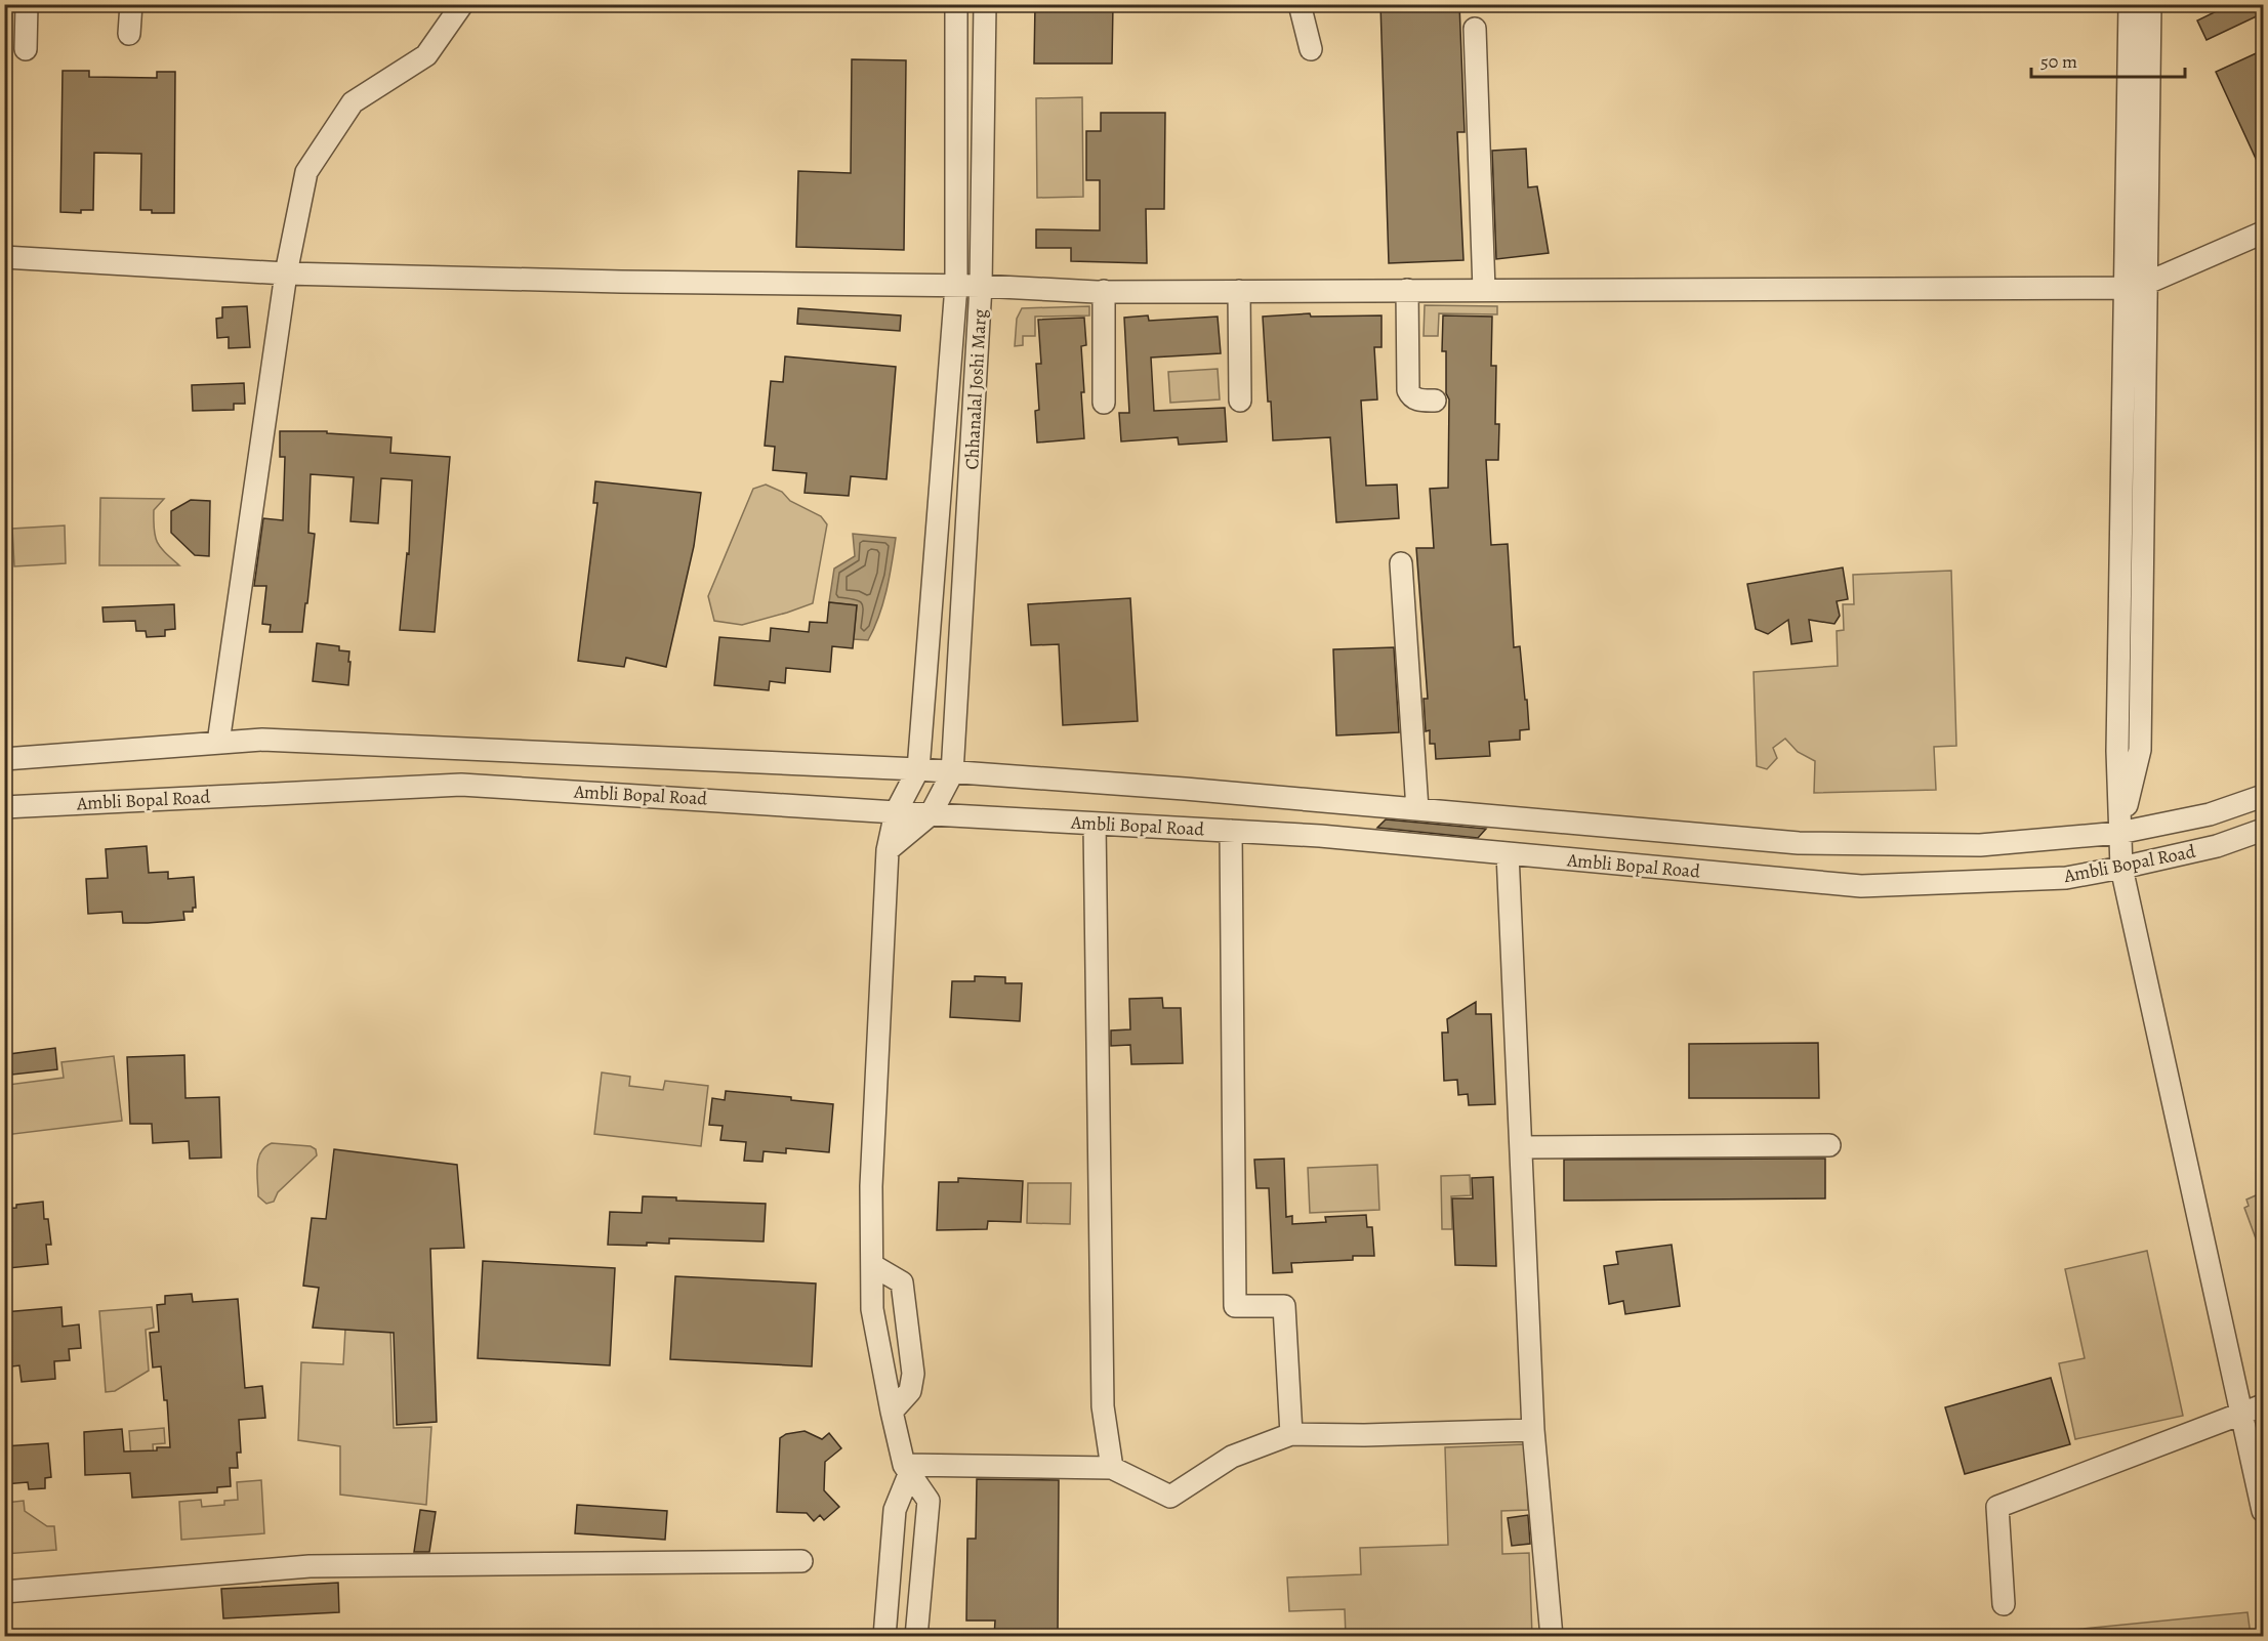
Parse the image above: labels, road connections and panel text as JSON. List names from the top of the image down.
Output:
{
  "streets": {
    "street": ["Chhanalal Joshi Marg", "Ambli Bopal Road"]
  },
  "crossings": [
    ["Chhanalal Joshi Marg", "Ambli Bopal Road"]
  ],
  "scale_bar": "50 m"
}
